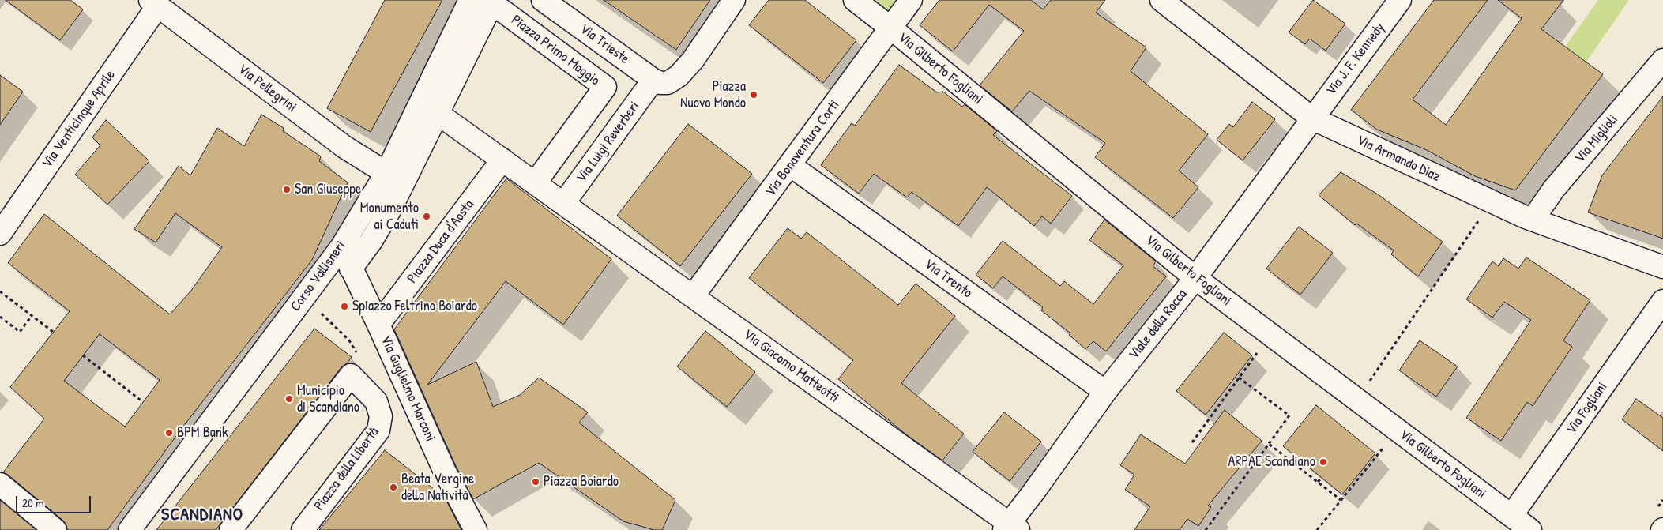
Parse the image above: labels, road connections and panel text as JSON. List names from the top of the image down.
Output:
{
  "streets": {
    "street": [
      "Via Trieste",
      "Piazza Primo Maggio",
      "Via J. F. Kennedy",
      "Via Gilberto Fogliani",
      "Via Pellegrini",
      "Via Venticinque Aprile",
      "Via Miglioli",
      "Via Luigi Reverberi",
      "Via Bonaventura Corti",
      "Via Armando Diaz",
      "Piazza Duca d'Aosta",
      "Corso Vallisneri",
      "Via Trento",
      "Viale della Rocca",
      "Via Giacomo Matteotti",
      "Via Guglielmo Marconi",
      "Via Fogliani",
      "Piazza della Libertà"
    ]
  },
  "crossings": [
    ["Via Trieste", "Via Luigi Reverberi"],
    ["Via J. F. Kennedy", "Via Armando Diaz"],
    ["Via J. F. Kennedy", "Viale della Rocca"],
    ["Via Gilberto Fogliani", "Via Bonaventura Corti"],
    ["Via Gilberto Fogliani", "Viale della Rocca"],
    ["Via Gilberto Fogliani", "Via Fogliani"],
    ["Via Pellegrini", "Via Venticinque Aprile"],
    ["Via Pellegrini", "Corso Vallisneri"],
    ["Via Miglioli", "Via Armando Diaz"],
    ["Via Luigi Reverberi", "Via Giacomo Matteotti"],
    ["Via Bonaventura Corti", "Via Trento"],
    ["Via Bonaventura Corti", "Via Giacomo Matteotti"],
    ["Via Armando Diaz", "Viale della Rocca"],
    ["Piazza Duca d'Aosta", "Via Guglielmo Marconi"],
    ["Corso Vallisneri", "Via Guglielmo Marconi"],
    ["Via Trento", "Viale della Rocca"],
    ["Viale della Rocca", "Via Giacomo Matteotti"]
  ],
  "districts": ["SCANDIANO"],
  "places": [
    "Piazza Nuovo Mondo",
    "San Giuseppe",
    "Monumento ai Caduti",
    "Spiazzo Feltrino Boiardo",
    "Municipio di Scandiano",
    "BPM Bank",
    "ARPAE Scandiano",
    "Piazza Boiardo",
    "Beata Vergine della Natività"
  ],
  "scale_bar": "20 m"
}
